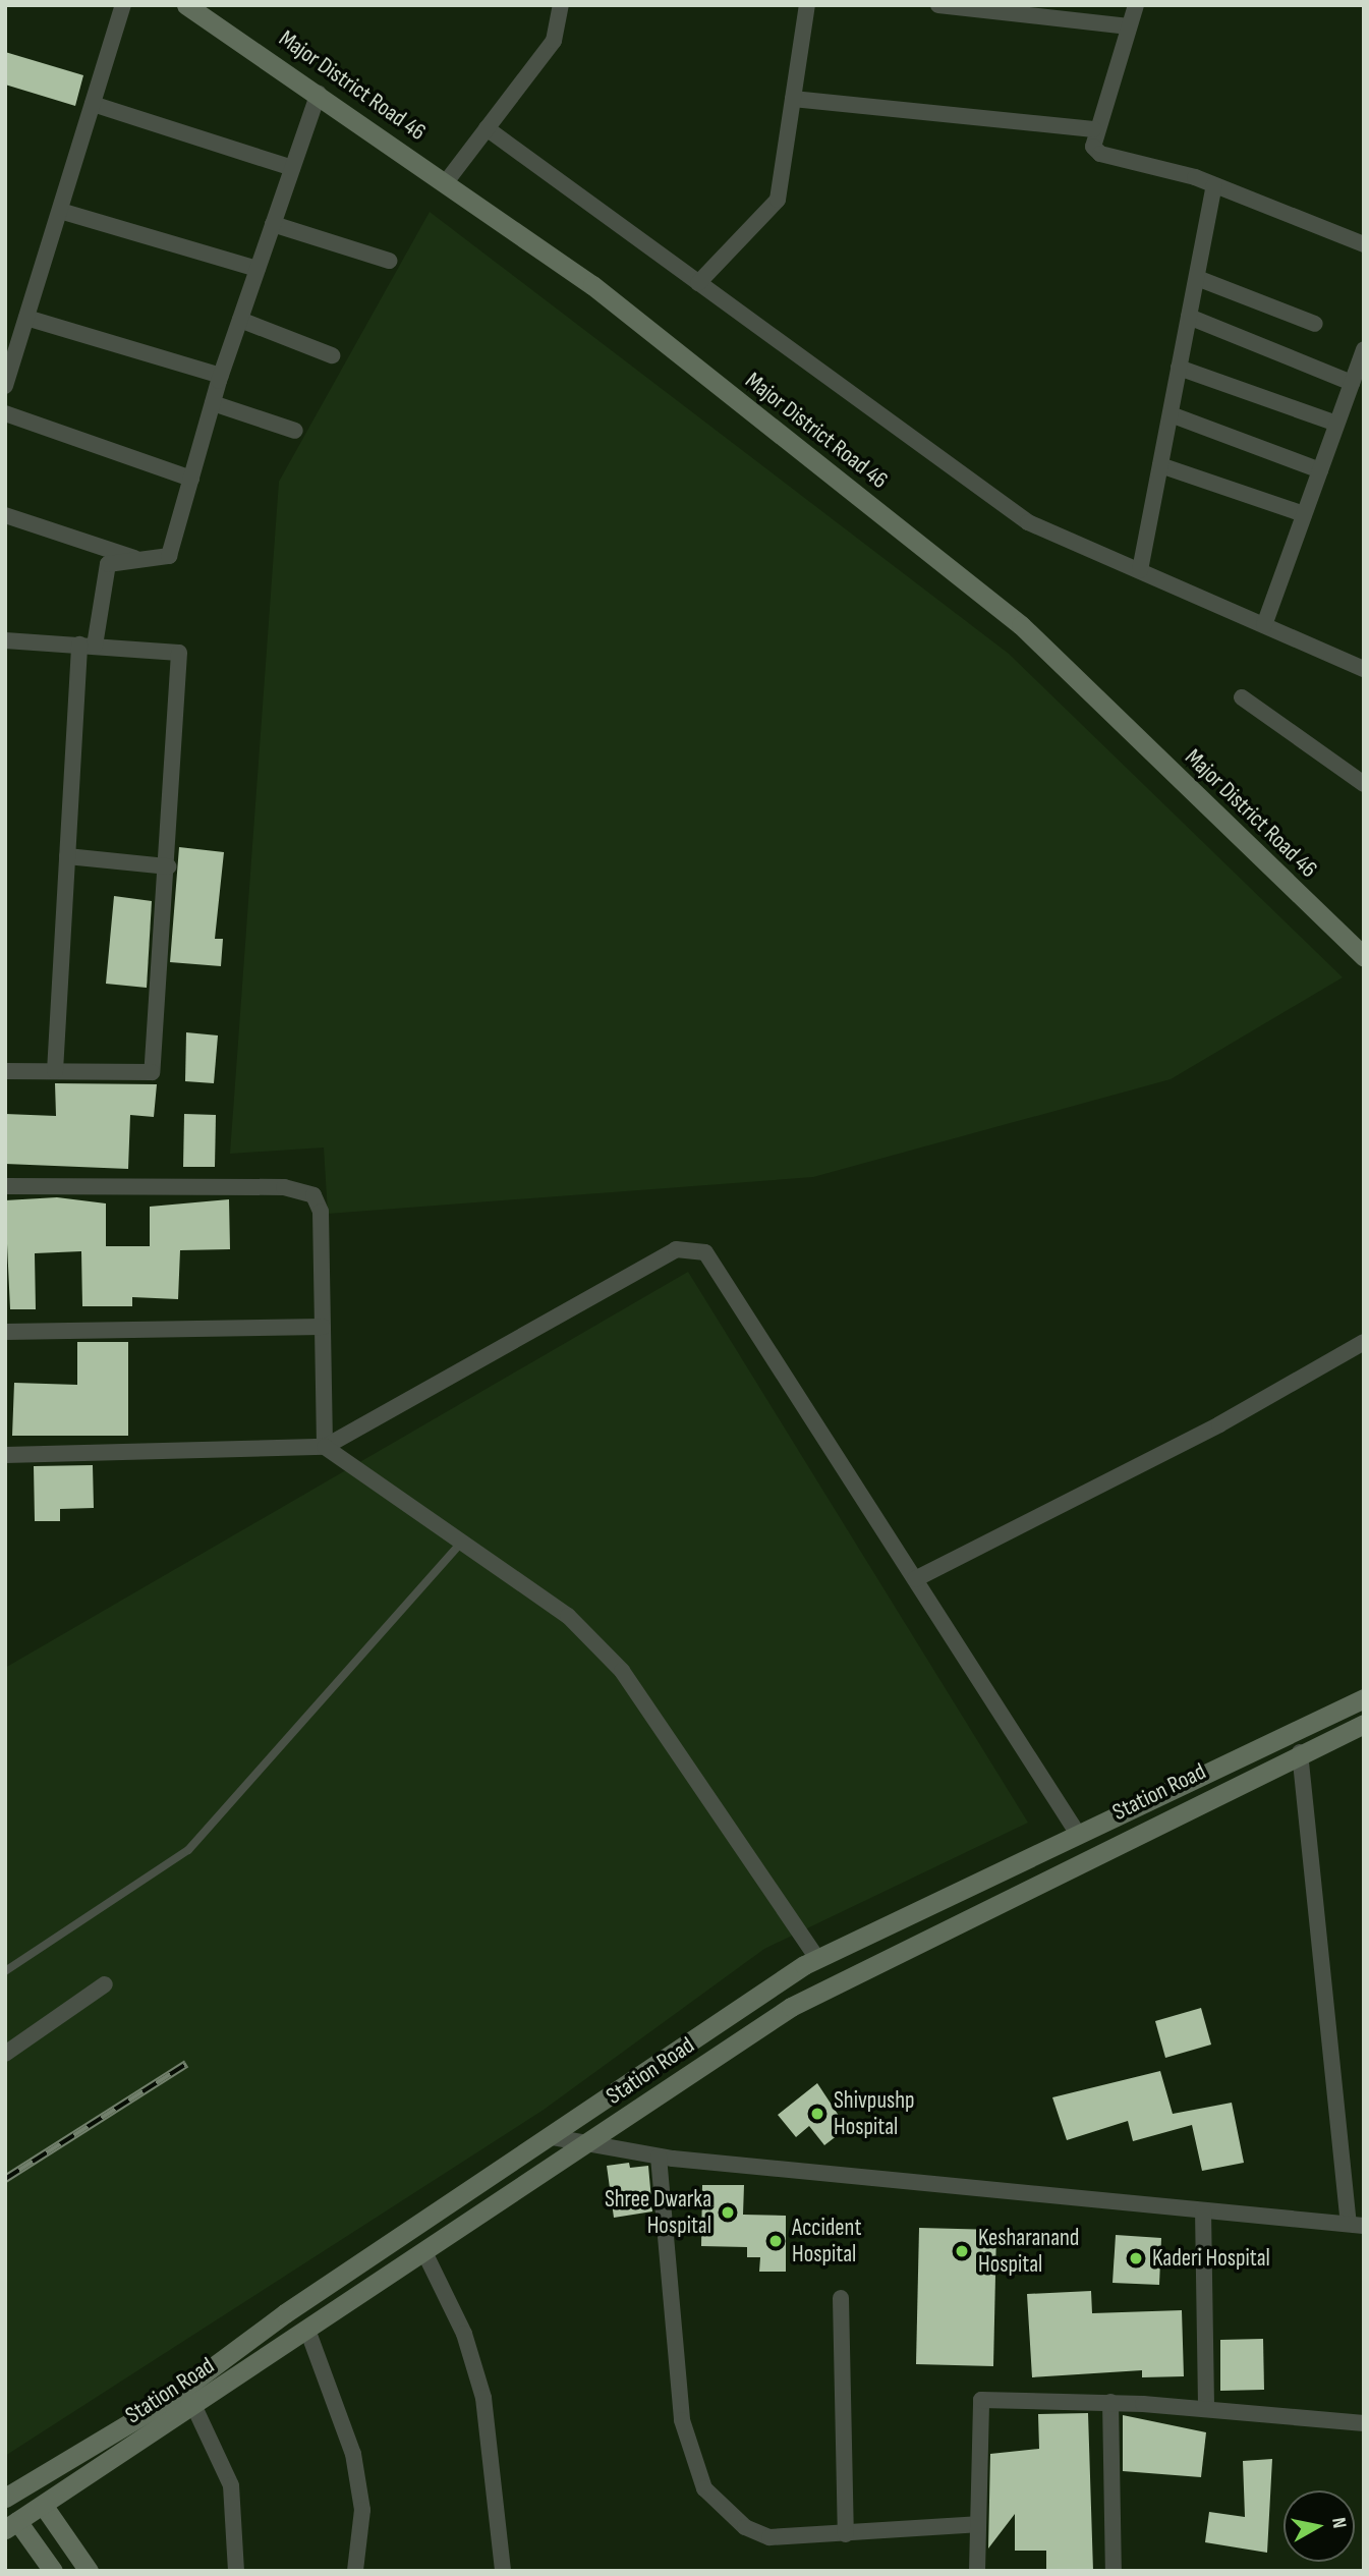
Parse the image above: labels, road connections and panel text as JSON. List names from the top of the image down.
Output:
{
  "streets": {
    "main road": ["Major District Road 46", "Station Road"]
  },
  "places": [
    "Shivpushp Hospital",
    "Shree Dwarka Hospital",
    "Accident Hospital",
    "Kesharanand Hospital",
    "Kaderi Hospital"
  ],
  "north": "right"
}
